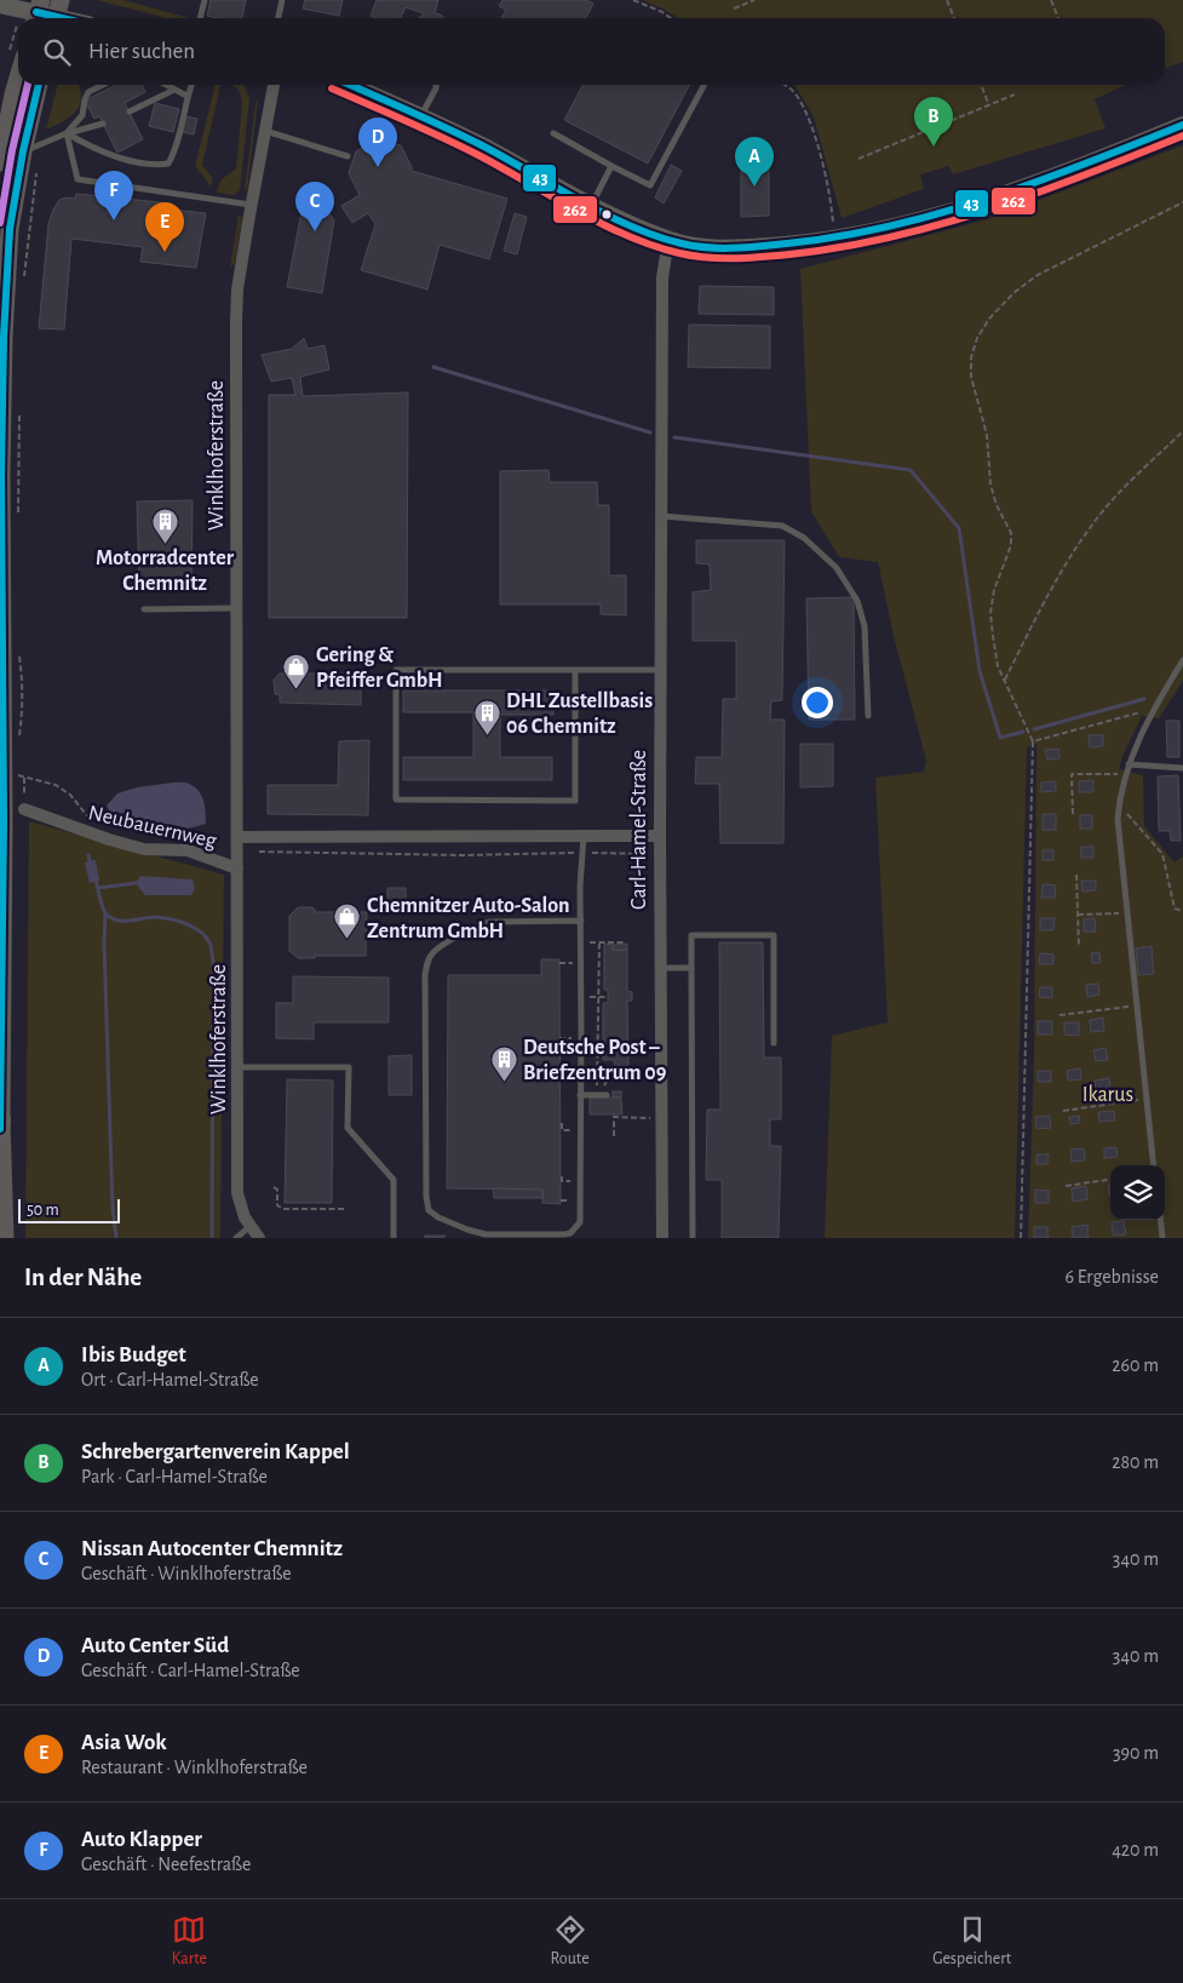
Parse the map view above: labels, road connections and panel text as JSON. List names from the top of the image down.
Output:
{
  "streets": {
    "street": ["Winklhoferstraße", "Neubauernweg", "Carl-Hamel-Straße"]
  },
  "crossings": [
    ["Winklhoferstraße", "Neubauernweg"]
  ],
  "parks": ["Ikarus"],
  "places": {
    "building": ["Motorradcenter Chemnitz", "DHL Zustellbasis 06 Chemnitz", "Deutsche Post – Briefzentrum 09"],
    "shop": ["Gering & Pfeiffer GmbH", "Chemnitzer Auto-Salon Zentrum GmbH"]
  },
  "lines": ["transit line 43", "transit line 262"],
  "scale_bar": "50 m",
  "page": {
    "search": "Hier suchen",
    "pins": [
      "B",
      "D",
      "A",
      "F",
      "C",
      "E"
    ],
    "scale": "50 m",
    "heading": ["In der Nähe", "6 Ergebnisse"],
    "list": [
      {
        "mark": "A",
        "name": "Ibis Budget",
        "note": "Ort · Carl-Hamel-Straße",
        "value": "260 m"
      },
      {
        "mark": "B",
        "name": "Schrebergartenverein Kappel",
        "note": "Park · Carl-Hamel-Straße",
        "value": "280 m"
      },
      {
        "mark": "C",
        "name": "Nissan Autocenter Chemnitz",
        "note": "Geschäft · Winklhoferstraße",
        "value": "340 m"
      },
      {
        "mark": "D",
        "name": "Auto Center Süd",
        "note": "Geschäft · Carl-Hamel-Straße",
        "value": "340 m"
      },
      {
        "mark": "E",
        "name": "Asia Wok",
        "note": "Restaurant · Winklhoferstraße",
        "value": "390 m"
      },
      {
        "mark": "F",
        "name": "Auto Klapper",
        "note": "Geschäft · Neefestraße",
        "value": "420 m"
      }
    ],
    "nav": ["Karte", "Route", "Gespeichert"]
  }
}
